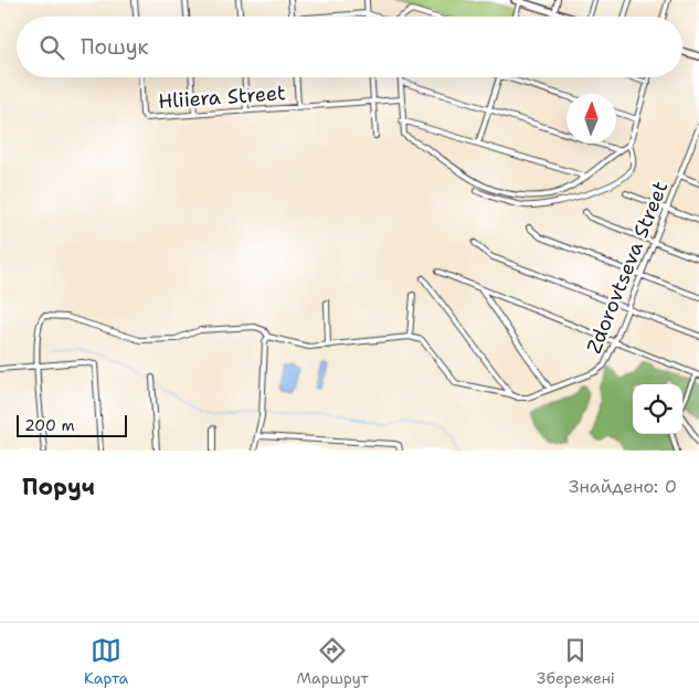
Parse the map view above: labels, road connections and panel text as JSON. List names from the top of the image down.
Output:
{
  "streets": {
    "street": ["Hliiera Street", "Zdorovtseva Street"]
  },
  "scale_bar": "200 m",
  "north": "top",
  "page": {
    "search": "Пошук",
    "scale": "200 m",
    "heading": ["Поруч", "Знайдено: 0"],
    "nav": ["Карта", "Маршрут", "Збережені"]
  }
}
